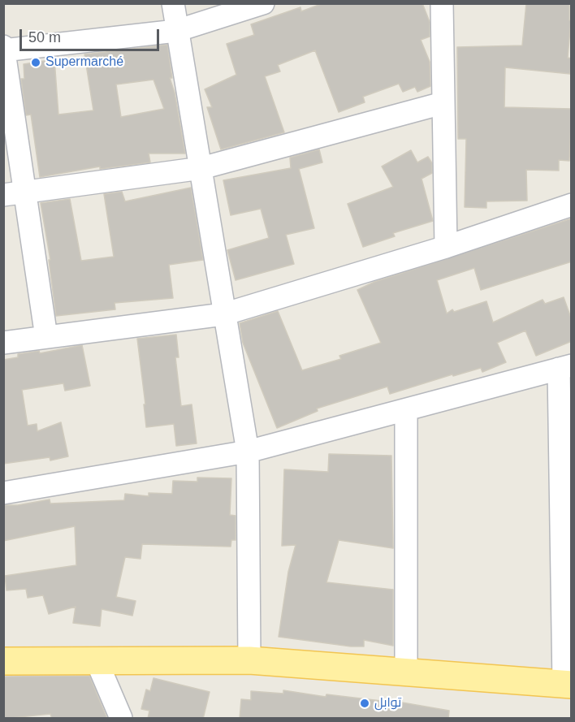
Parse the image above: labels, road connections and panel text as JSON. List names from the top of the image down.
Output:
{
  "places": ["Supermarché", "توابل"],
  "scale_bar": "50 m"
}
